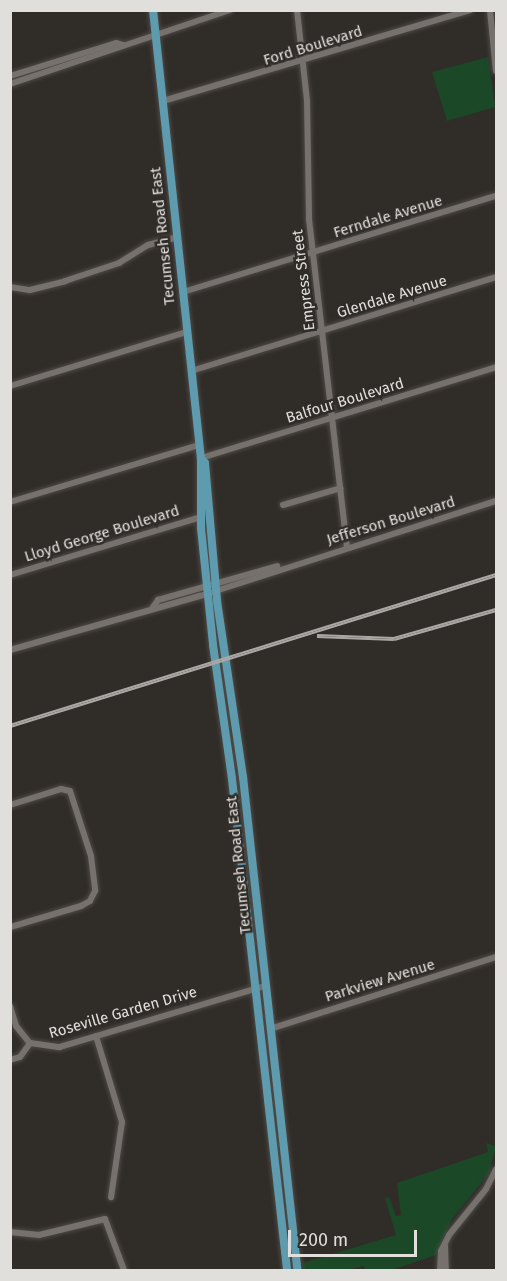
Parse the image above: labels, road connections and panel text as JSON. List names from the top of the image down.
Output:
{
  "streets": {
    "main road": ["Tecumseh Road East"],
    "street": [
      "Ford Boulevard",
      "Ferndale Avenue",
      "Empress Street",
      "Glendale Avenue",
      "Balfour Boulevard",
      "Jefferson Boulevard",
      "Lloyd George Boulevard",
      "Parkview Avenue",
      "Roseville Garden Drive"
    ]
  },
  "crossings": [
    ["Ford Boulevard", "Tecumseh Road East"],
    ["Ford Boulevard", "Empress Street"],
    ["Ferndale Avenue", "Tecumseh Road East"],
    ["Ferndale Avenue", "Empress Street"],
    ["Tecumseh Road East", "Glendale Avenue"],
    ["Tecumseh Road East", "Balfour Boulevard"],
    ["Tecumseh Road East", "Jefferson Boulevard"],
    ["Tecumseh Road East", "Lloyd George Boulevard"],
    ["Tecumseh Road East", "Parkview Avenue"],
    ["Tecumseh Road East", "Roseville Garden Drive"],
    ["Empress Street", "Glendale Avenue"],
    ["Empress Street", "Balfour Boulevard"],
    ["Empress Street", "Jefferson Boulevard"]
  ],
  "scale_bar": "200 m"
}
